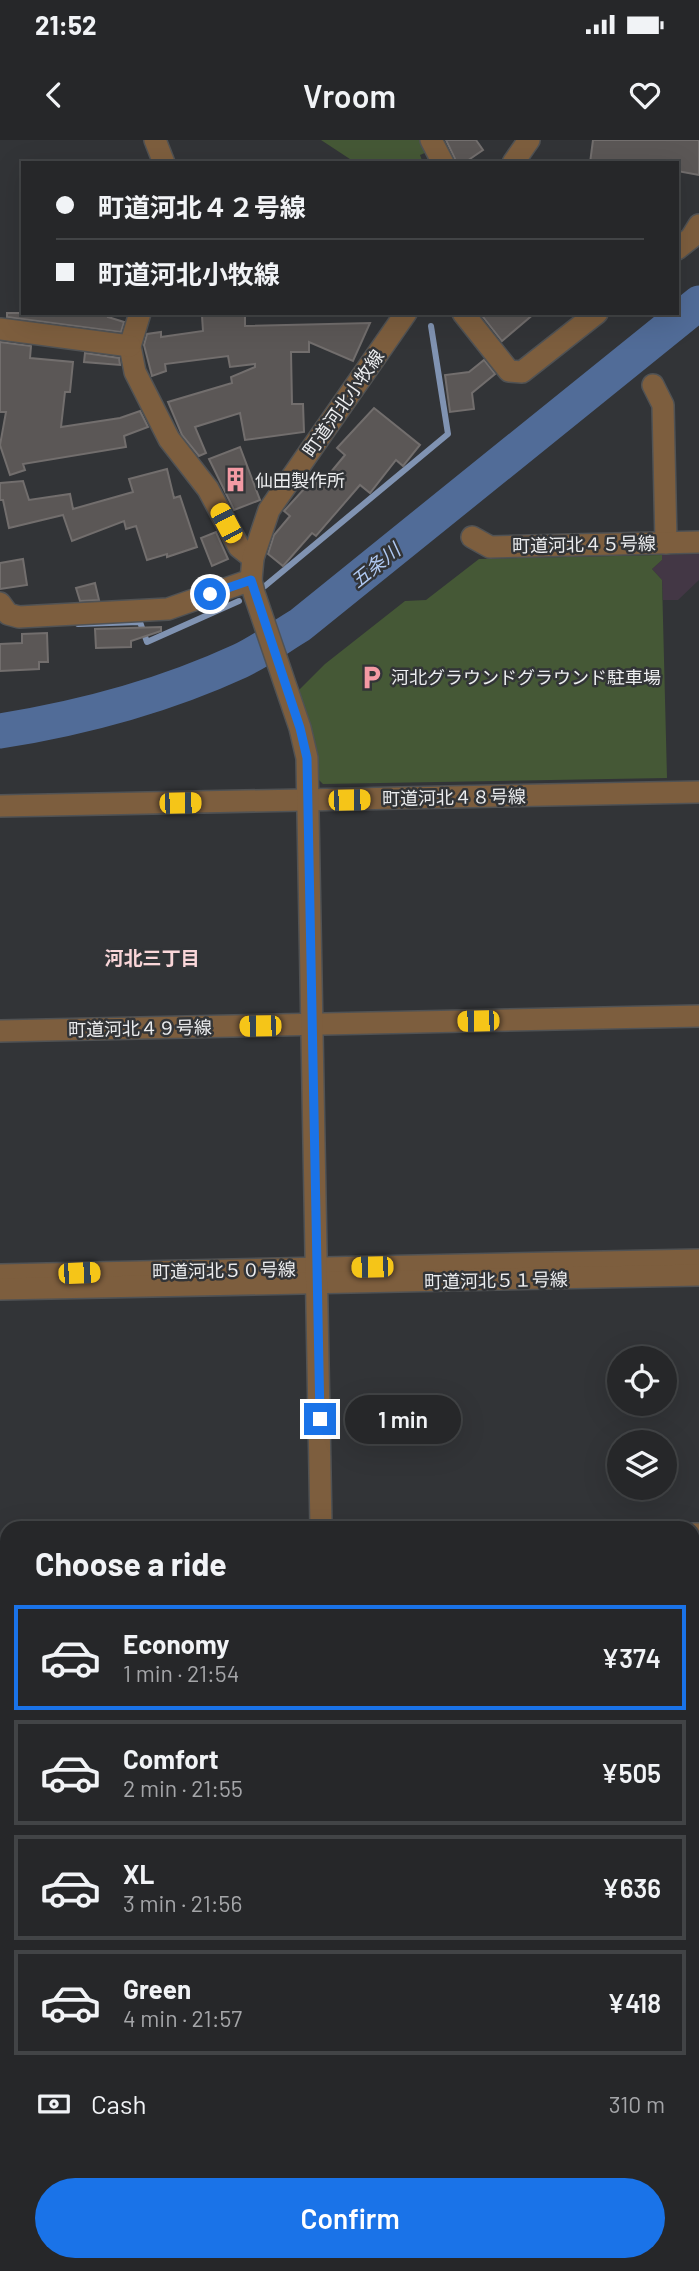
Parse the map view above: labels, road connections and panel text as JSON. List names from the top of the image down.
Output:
{
  "streets": {
    "street": [
      "町道河北小牧線",
      "町道河北４５号線",
      "町道河北４８号線",
      "町道河北４９号線",
      "町道河北５０号線",
      "町道河北５１号線"
    ]
  },
  "crossings": [
    ["町道河北５０号線", "町道河北５１号線"]
  ],
  "districts": ["河北三丁目"],
  "water": ["五条川"],
  "places": {
    "building": ["仙田製作所"],
    "parking": ["河北グラウンドグラウンド駐車場"]
  },
  "page": {
    "status": "21:52",
    "header": "Vroom",
    "banner": ["町道河北４２号線", "町道河北小牧線"],
    "bubble": "1 min",
    "heading": "Choose a ride",
    "list": [
      {
        "name": "Economy",
        "note": "1 min · 21:54",
        "value": "¥374"
      },
      {
        "name": "Comfort",
        "note": "2 min · 21:55",
        "value": "¥505"
      },
      {
        "name": "XL",
        "note": "3 min · 21:56",
        "value": "¥636"
      },
      {
        "name": "Green",
        "note": "4 min · 21:57",
        "value": "¥418"
      }
    ],
    "pay": ["Cash", "310 m"],
    "buttons": "Confirm"
  }
}
